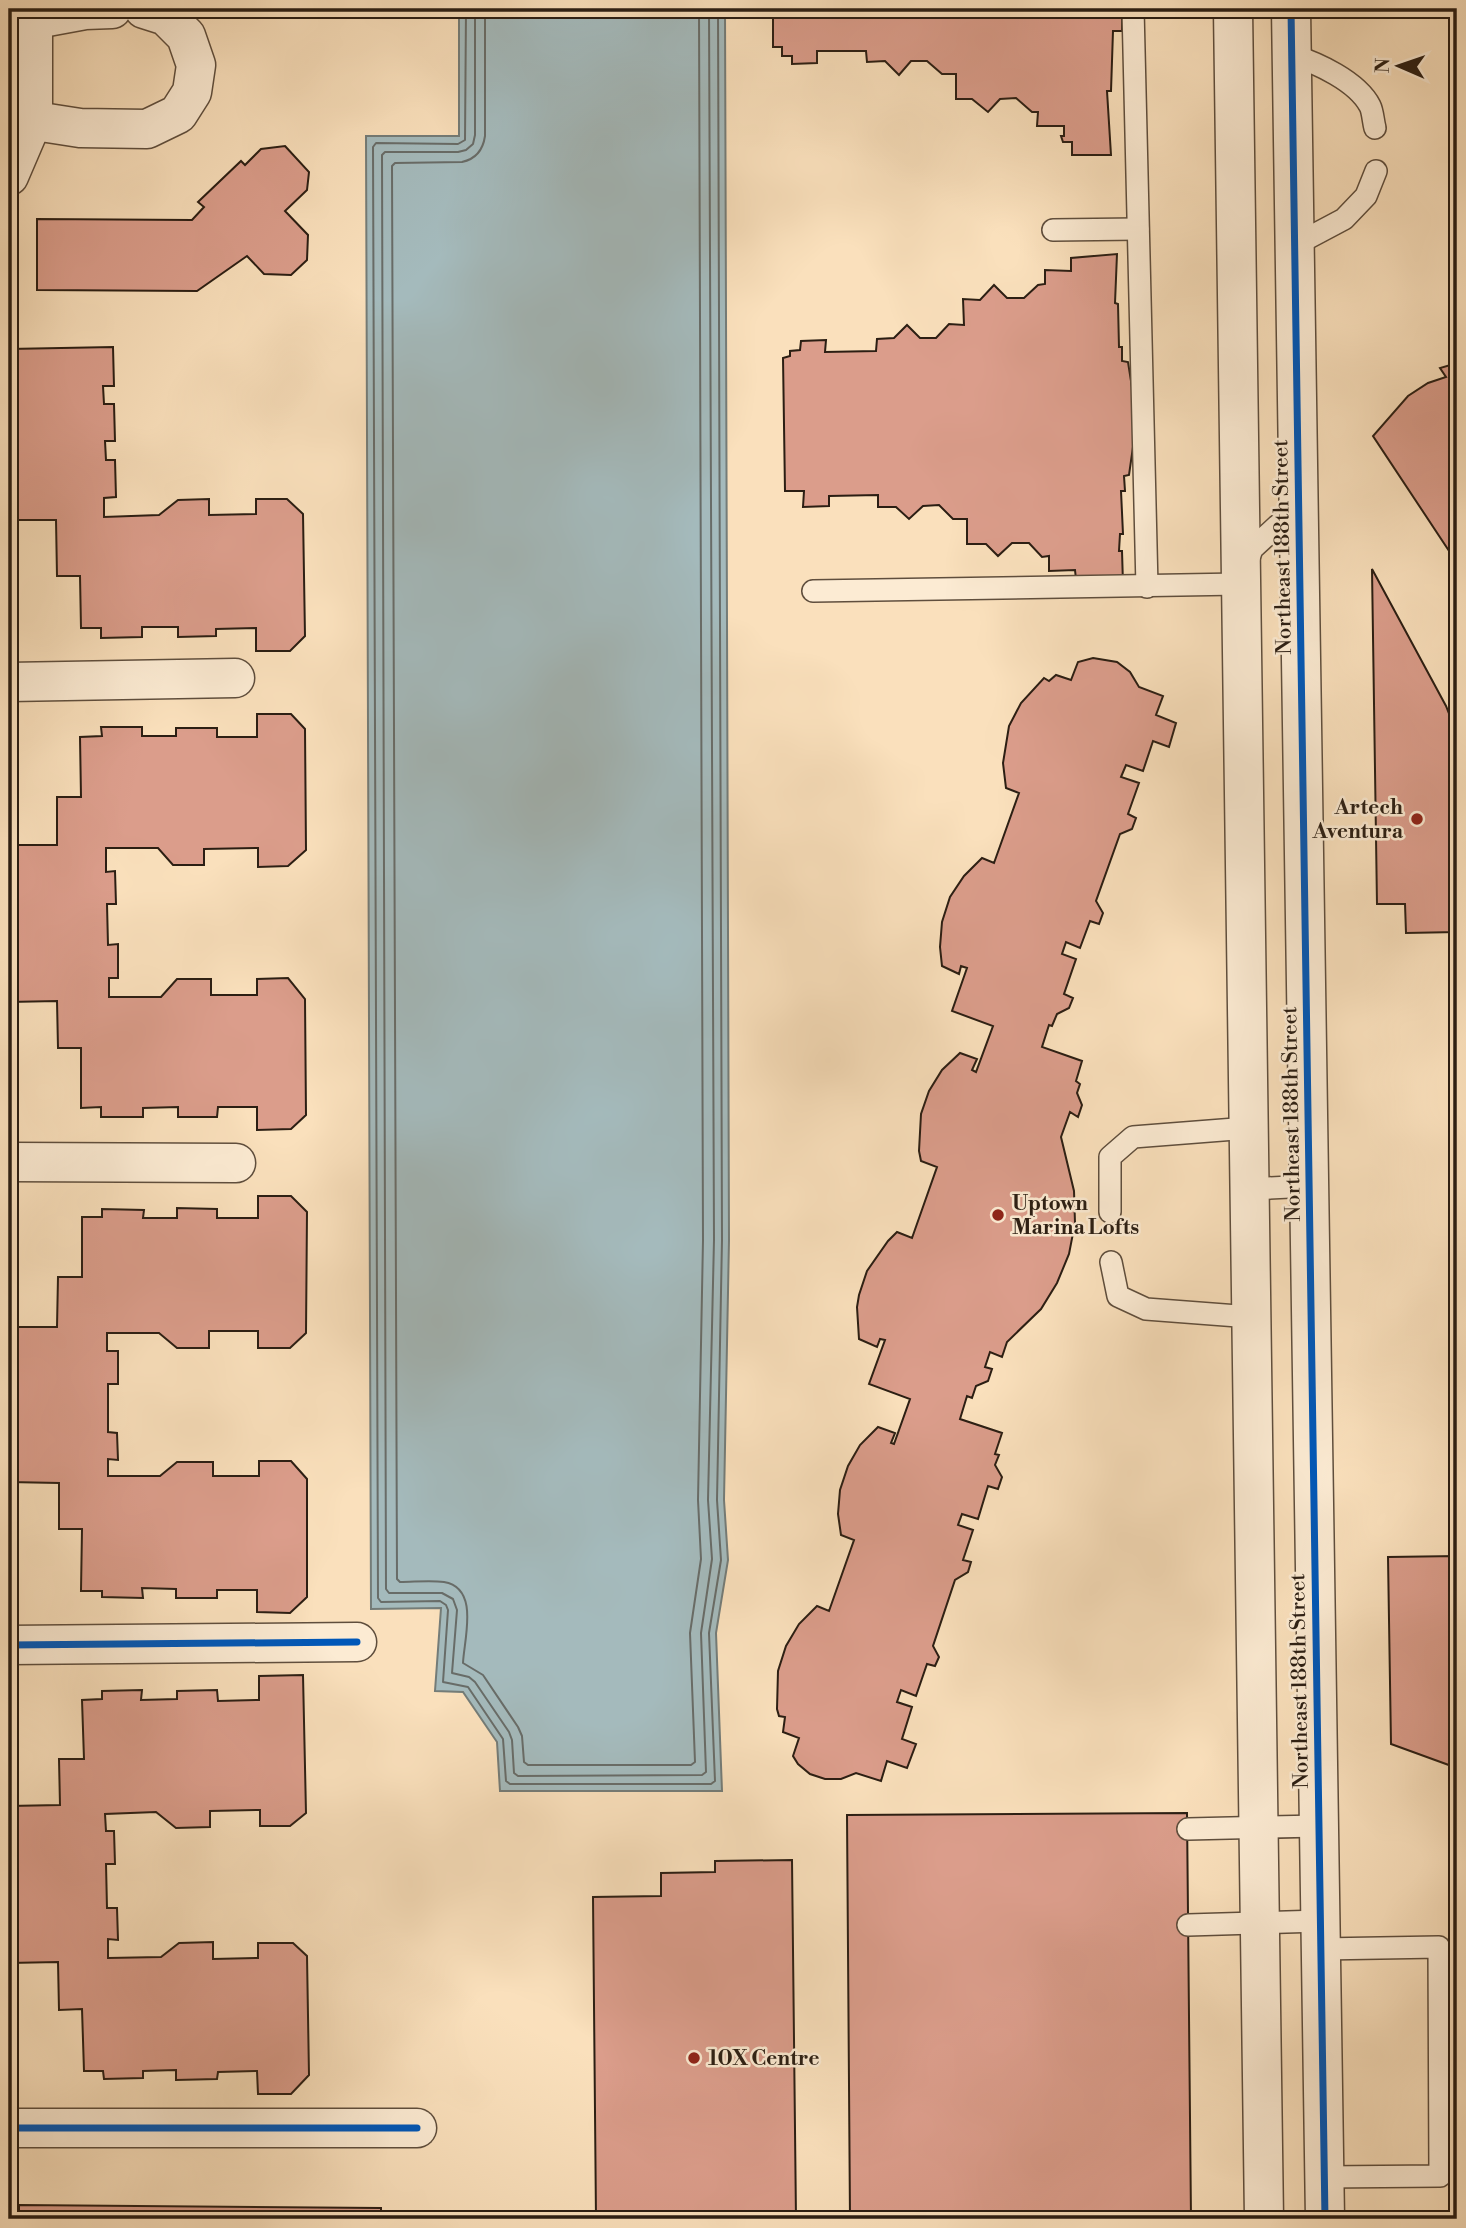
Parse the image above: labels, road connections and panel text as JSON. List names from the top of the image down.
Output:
{
  "streets": {
    "street": ["Northeast 188th Street"]
  },
  "places": ["Artech Aventura", "Uptown Marina Lofts", "10X Centre"],
  "north": "left"
}
